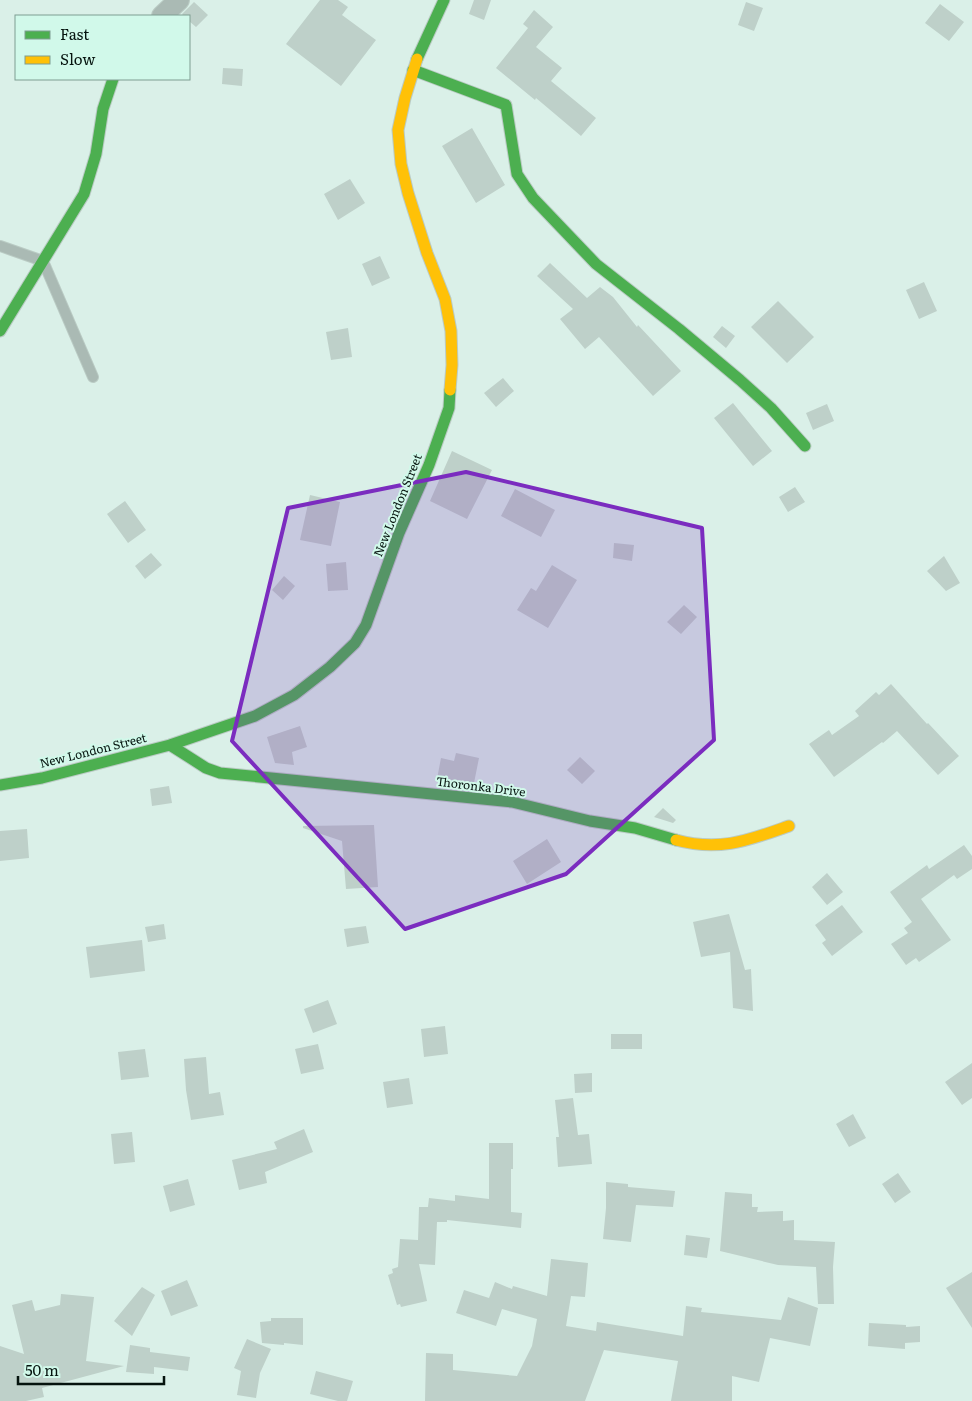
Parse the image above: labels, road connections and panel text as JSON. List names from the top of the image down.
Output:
{
  "streets": {
    "street": ["New London Street", "Thoronka Drive"]
  },
  "crossings": [
    ["New London Street", "Thoronka Drive"]
  ],
  "legend": ["Fast", "Slow"],
  "scale_bar": "50 m"
}
